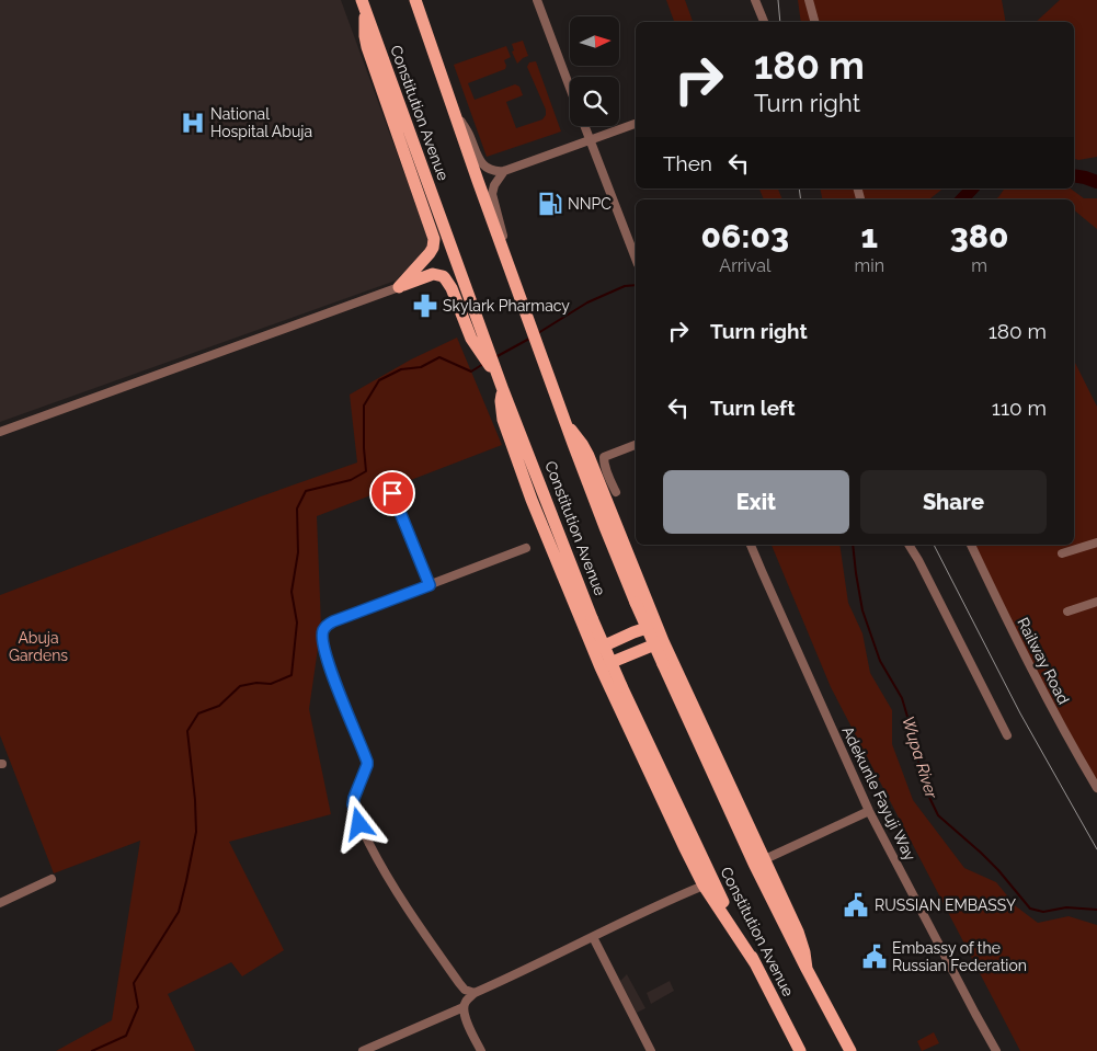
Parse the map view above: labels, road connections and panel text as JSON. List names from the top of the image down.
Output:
{
  "streets": {
    "main road": ["Constitution Avenue"],
    "street": ["Railway Road", "Adekunle Fayuji Way"]
  },
  "water": ["Wupa River"],
  "parks": ["Abuja Gardens"],
  "places": {
    "hospital": ["National Hospital Abuja"],
    "fuel station": ["NNPC"],
    "pharmacy": ["Skylark Pharmacy"],
    "public building": ["RUSSIAN EMBASSY", "Embassy of the Russian Federation"]
  },
  "north": "right",
  "page": {
    "turn": ["180 m", "Turn right"],
    "then": "Then",
    "eta": [
      "06:03",
      "Arrival",
      "1",
      "min",
      "380",
      "m"
    ],
    "list": [
      {
        "name": "Turn right",
        "value": "180 m"
      },
      {
        "name": "Turn left",
        "value": "110 m"
      }
    ],
    "buttons": ["Exit", "Share"]
  }
}
